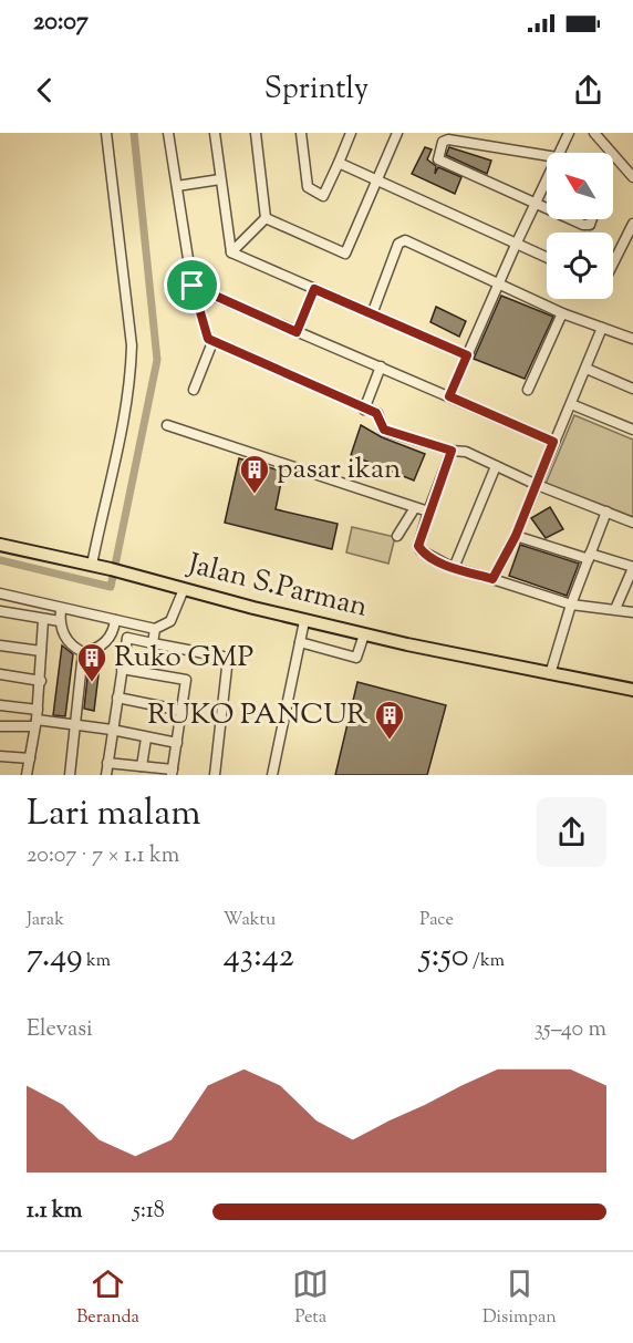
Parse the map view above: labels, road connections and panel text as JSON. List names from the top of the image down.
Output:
{
  "streets": {
    "main road": ["Jalan S.Parman"]
  },
  "places": {
    "building": ["pasar ikan", "Ruko GMP", "RUKO PANCUR"]
  },
  "north": "top left",
  "page": {
    "status": "20:07",
    "header": "Sprintly",
    "heading": ["Lari malam", "20:07 · 7 × 1.1 km"],
    "stats": [
      ["Jarak", "7.49 km"],
      ["Waktu", "43:42"],
      ["Pace", "5:50 /km"]
    ],
    "chart": ["Elevasi", "35–40 m"],
    "list": [
      {
        "name": "1.1 km",
        "note": "5:18"
      }
    ],
    "tabs": ["Beranda", "Peta", "Disimpan"]
  }
}
